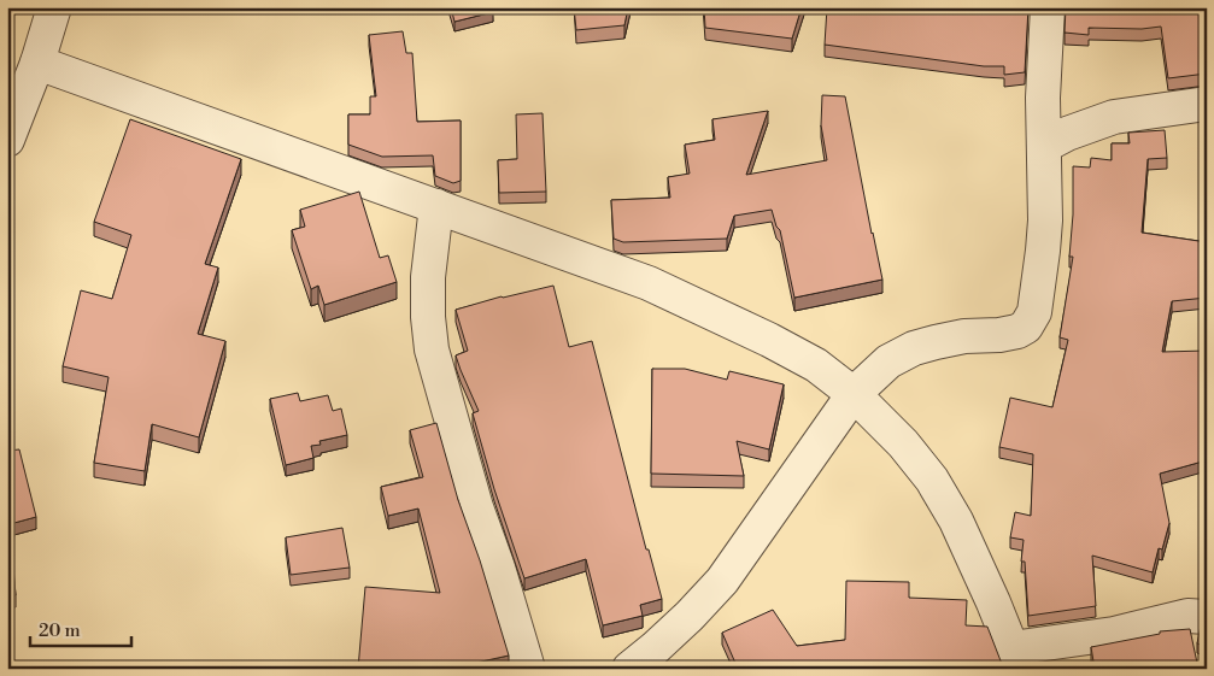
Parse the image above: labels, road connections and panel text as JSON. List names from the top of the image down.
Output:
{
  "scale_bar": "20 m"
}
